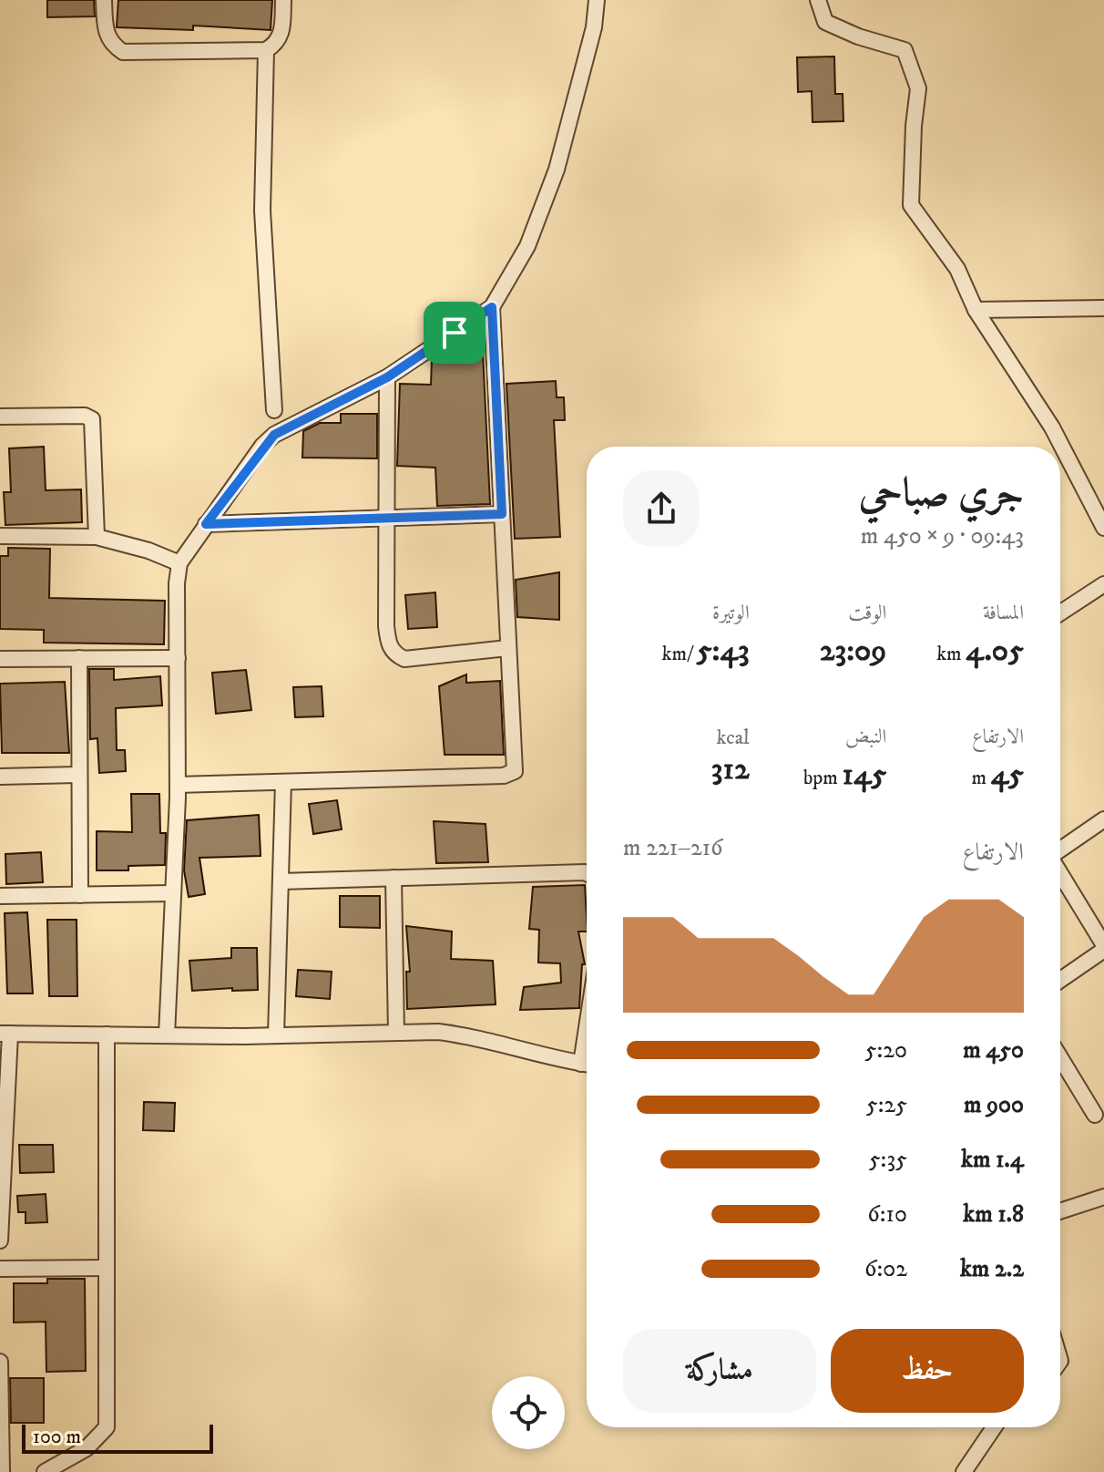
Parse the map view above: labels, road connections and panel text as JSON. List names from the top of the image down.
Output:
{
  "scale_bar": "100 m",
  "page": {
    "heading": ["جري صباحي", "09:43 · 9 × 450 m"],
    "stats": [
      ["المسافة", "4.05 km"],
      ["الوقت", "23:09"],
      ["الوتيرة", "5:43 /km"],
      ["الارتفاع", "45 m"],
      ["النبض", "145 bpm"],
      ["kcal", "312"]
    ],
    "chart": ["الارتفاع", "216–221 m"],
    "list": [
      {
        "name": "450 m",
        "note": "5:20"
      },
      {
        "name": "900 m",
        "note": "5:25"
      },
      {
        "name": "1.4 km",
        "note": "5:35"
      },
      {
        "name": "1.8 km",
        "note": "6:10"
      },
      {
        "name": "2.2 km",
        "note": "6:02"
      }
    ],
    "buttons": ["حفظ", "مشاركة"],
    "scale": "100 m"
  }
}
